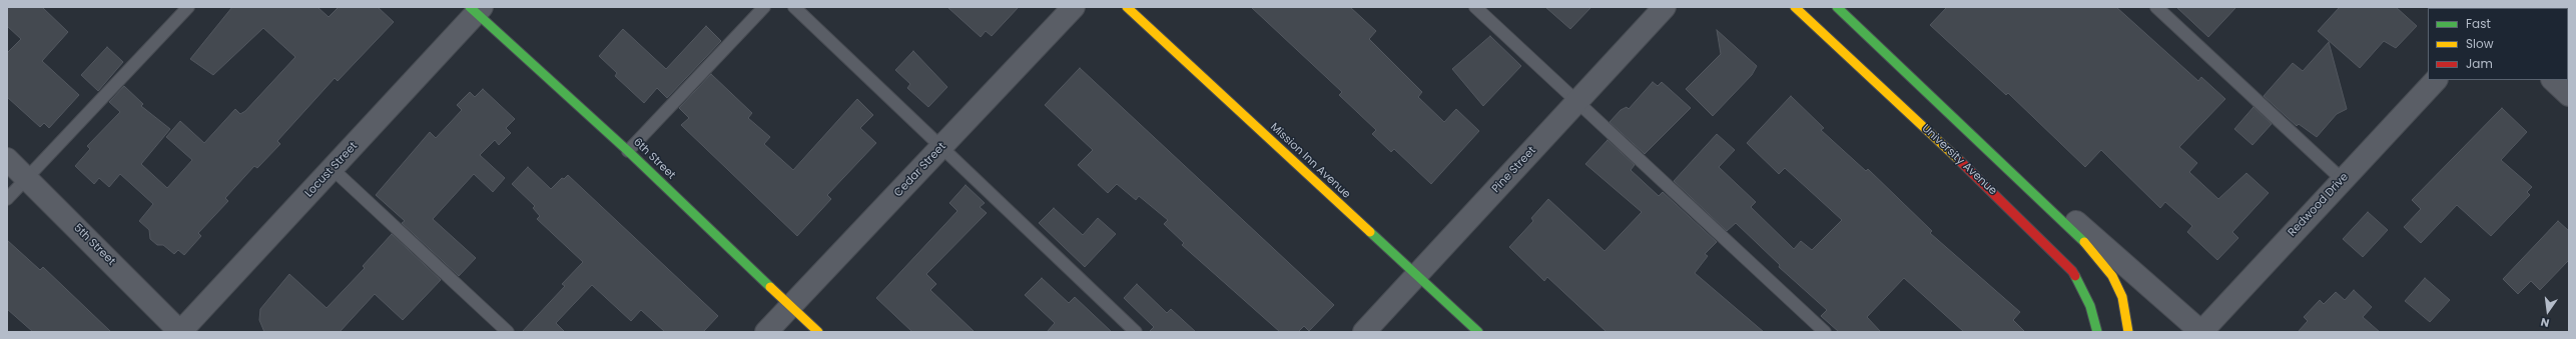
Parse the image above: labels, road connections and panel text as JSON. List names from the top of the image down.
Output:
{
  "streets": {
    "main road": ["6th Street", "University Avenue", "Mission Inn Avenue"],
    "street": [
      "Locust Street",
      "Cedar Street",
      "Pine Street",
      "Redwood Drive",
      "5th Street"
    ]
  },
  "crossings": [
    ["6th Street", "Locust Street"],
    ["6th Street", "Cedar Street"],
    ["Mission Inn Avenue", "Pine Street"],
    ["Locust Street", "5th Street"]
  ],
  "legend": ["Fast", "Slow", "Jam"],
  "north": "bottom"
}
